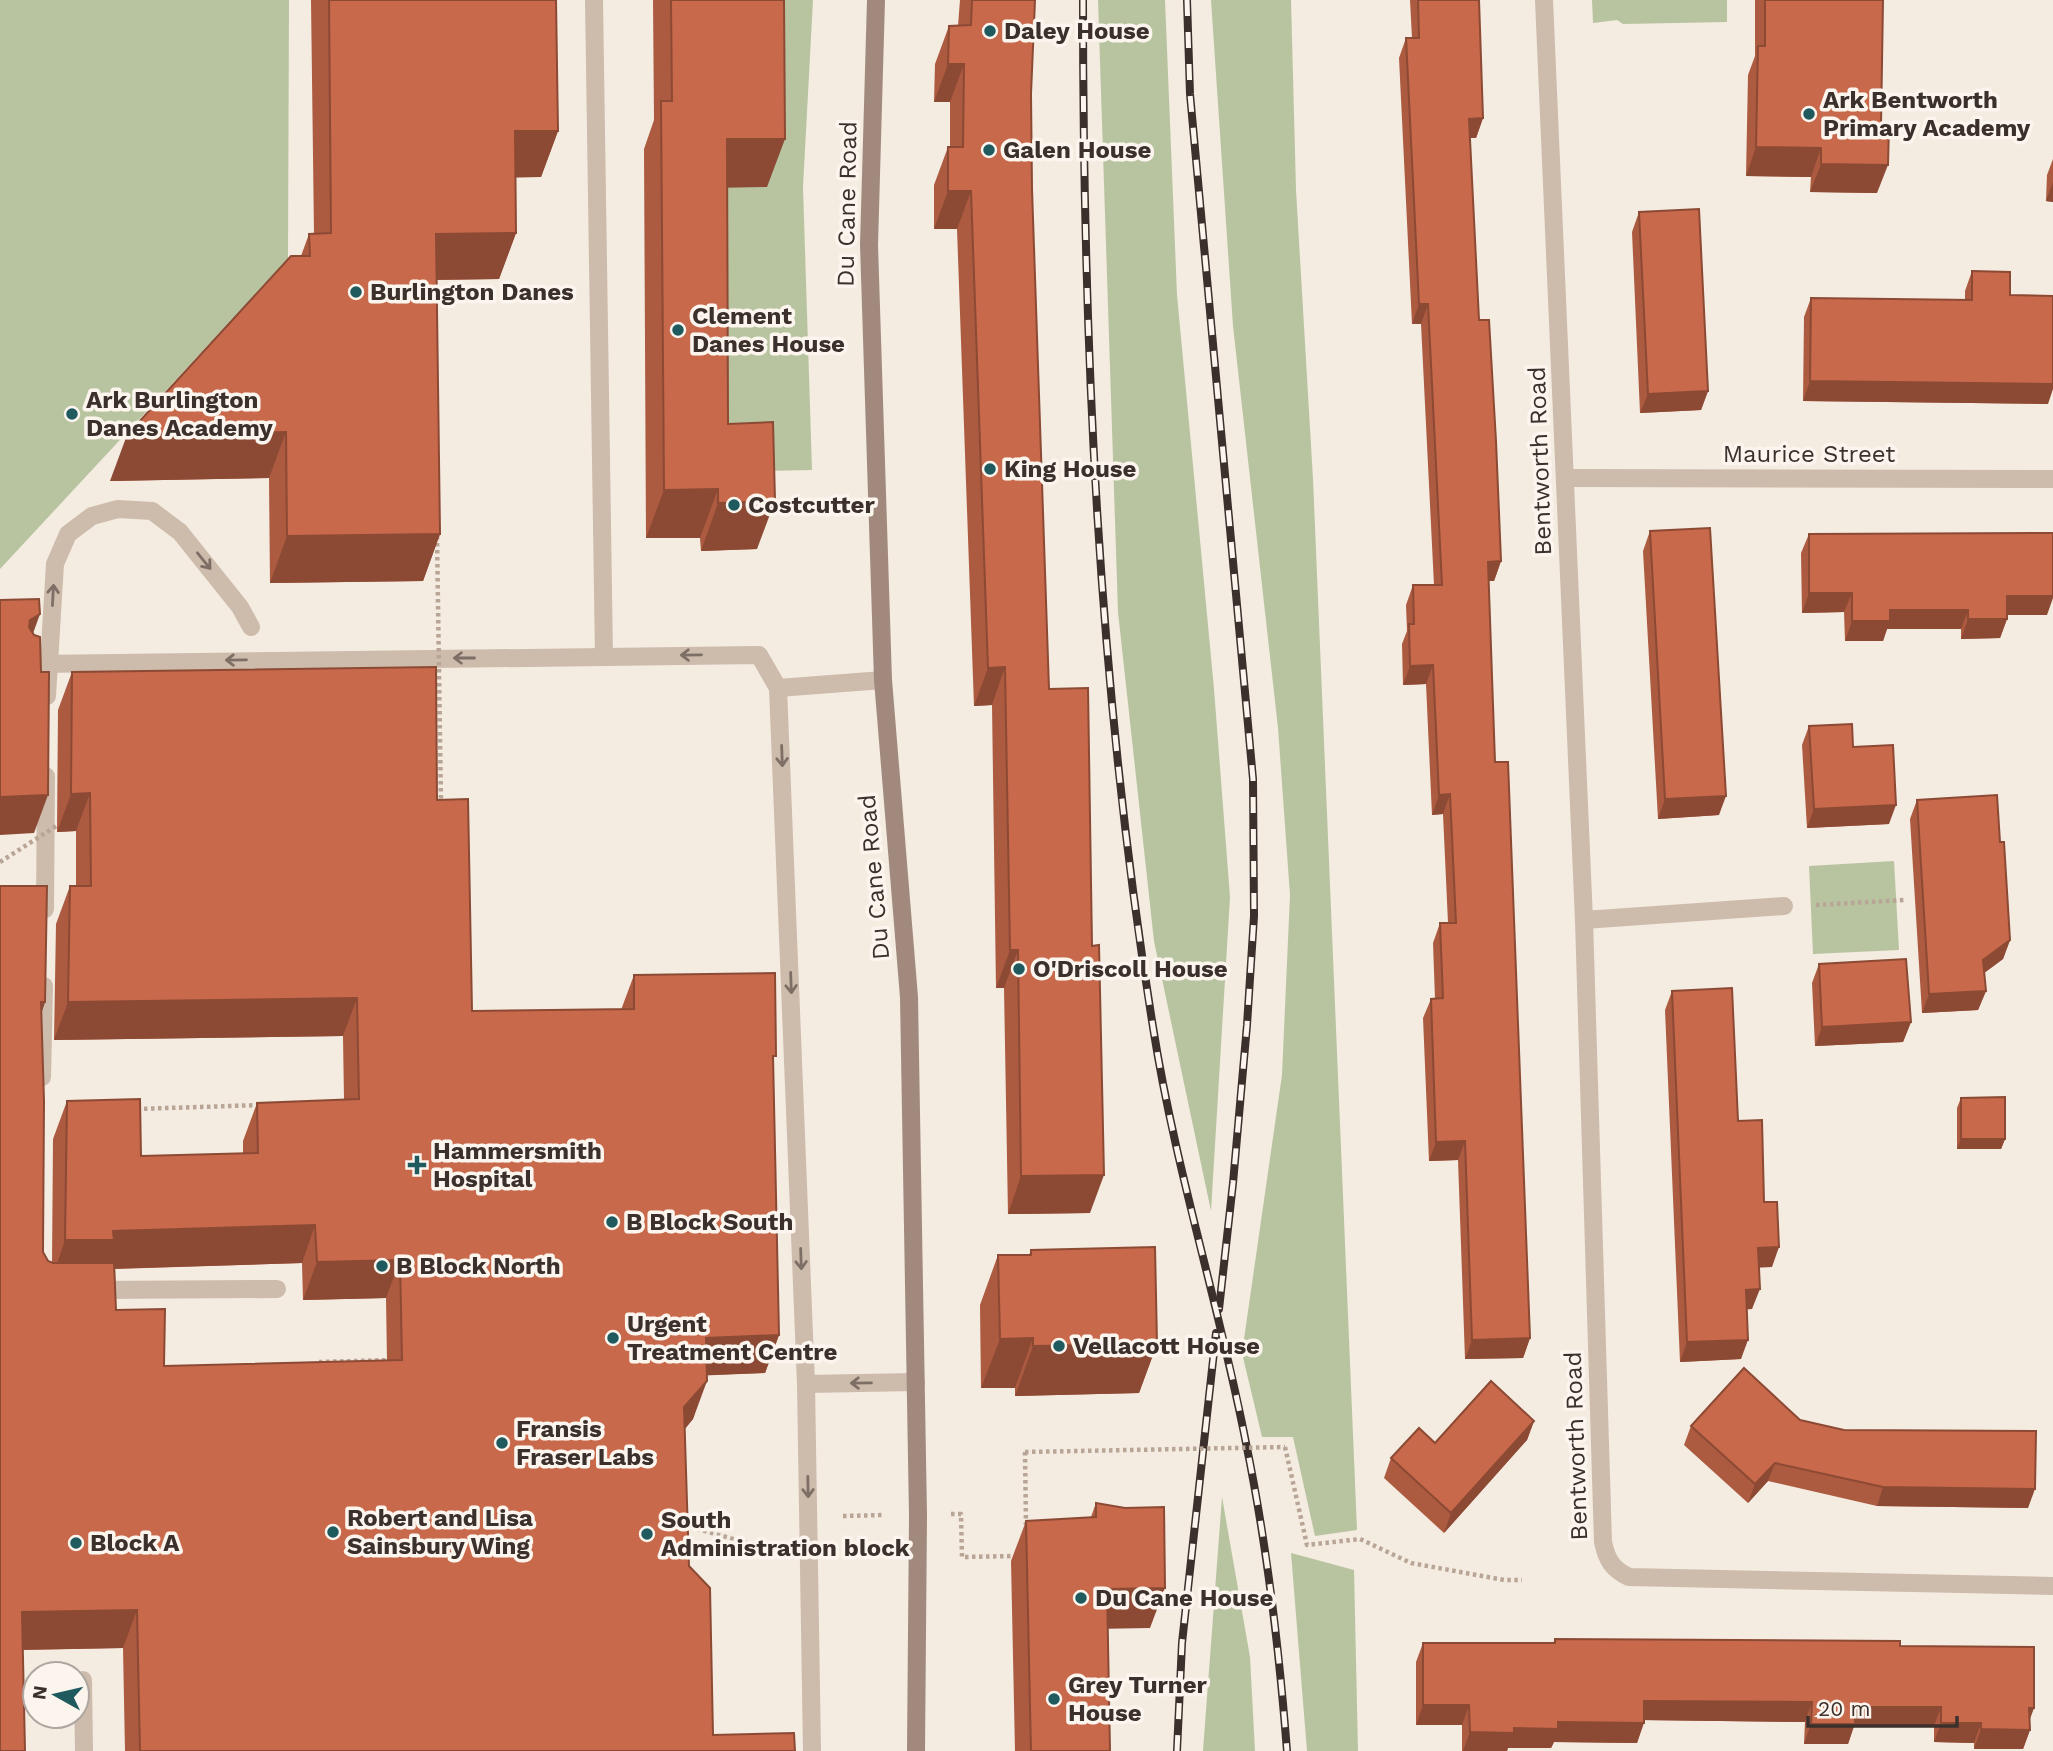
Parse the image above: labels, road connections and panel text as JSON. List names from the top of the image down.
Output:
{
  "streets": {
    "street": ["Du Cane Road", "Maurice Street", "Bentworth Road"]
  },
  "crossings": [
    ["Maurice Street", "Bentworth Road"]
  ],
  "places": {
    "other": [
      "Daley House",
      "Ark Bentworth Primary Academy",
      "Galen House",
      "Burlington Danes",
      "Clement Danes House",
      "Ark Burlington Danes Academy",
      "King House",
      "Costcutter",
      "O'Driscoll House",
      "B Block South",
      "B Block North",
      "Urgent Treatment Centre",
      "Vellacott House",
      "Fransis Fraser Labs",
      "Robert and Lisa Sainsbury Wing",
      "South Administration block",
      "Block A",
      "Du Cane House",
      "Grey Turner House"
    ],
    "health": ["Hammersmith Hospital"]
  },
  "scale_bar": "20 m",
  "north": "left"
}
